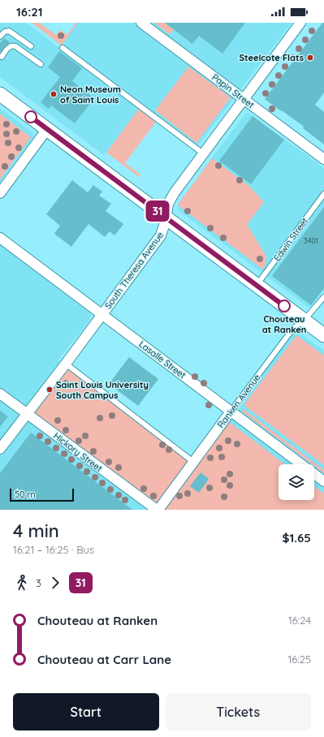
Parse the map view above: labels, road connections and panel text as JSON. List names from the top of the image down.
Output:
{
  "streets": {
    "street": [
      "Papin Street",
      "South Theresa Avenue",
      "Lasalle Street",
      "Ranken Avenue",
      "Hickory Street"
    ],
    "lane": ["Edwin Street"]
  },
  "crossings": [
    ["Papin Street", "South Theresa Avenue"],
    ["South Theresa Avenue", "Lasalle Street"],
    ["South Theresa Avenue", "Hickory Street"],
    ["Lasalle Street", "Ranken Avenue"],
    ["Ranken Avenue", "Hickory Street"]
  ],
  "places": [
    "Steelcote Flats",
    "Neon Museum of Saint Louis",
    "Chouteau at Ranken",
    "Saint Louis University South Campus"
  ],
  "lines": ["bus line 31"],
  "house_numbers": ["3401"],
  "scale_bar": "50 m",
  "page": {
    "status": "16:21",
    "on_map": "31",
    "scale": "50 m",
    "heading": ["4 min", "16:21 – 16:25 · Bus", "$1.65"],
    "legs": ["3", "31"],
    "list": [
      {
        "name": "Chouteau at Ranken",
        "value": "16:24"
      },
      {
        "name": "Chouteau at Carr Lane",
        "value": "16:25"
      }
    ],
    "buttons": ["Start", "Tickets"]
  }
}
